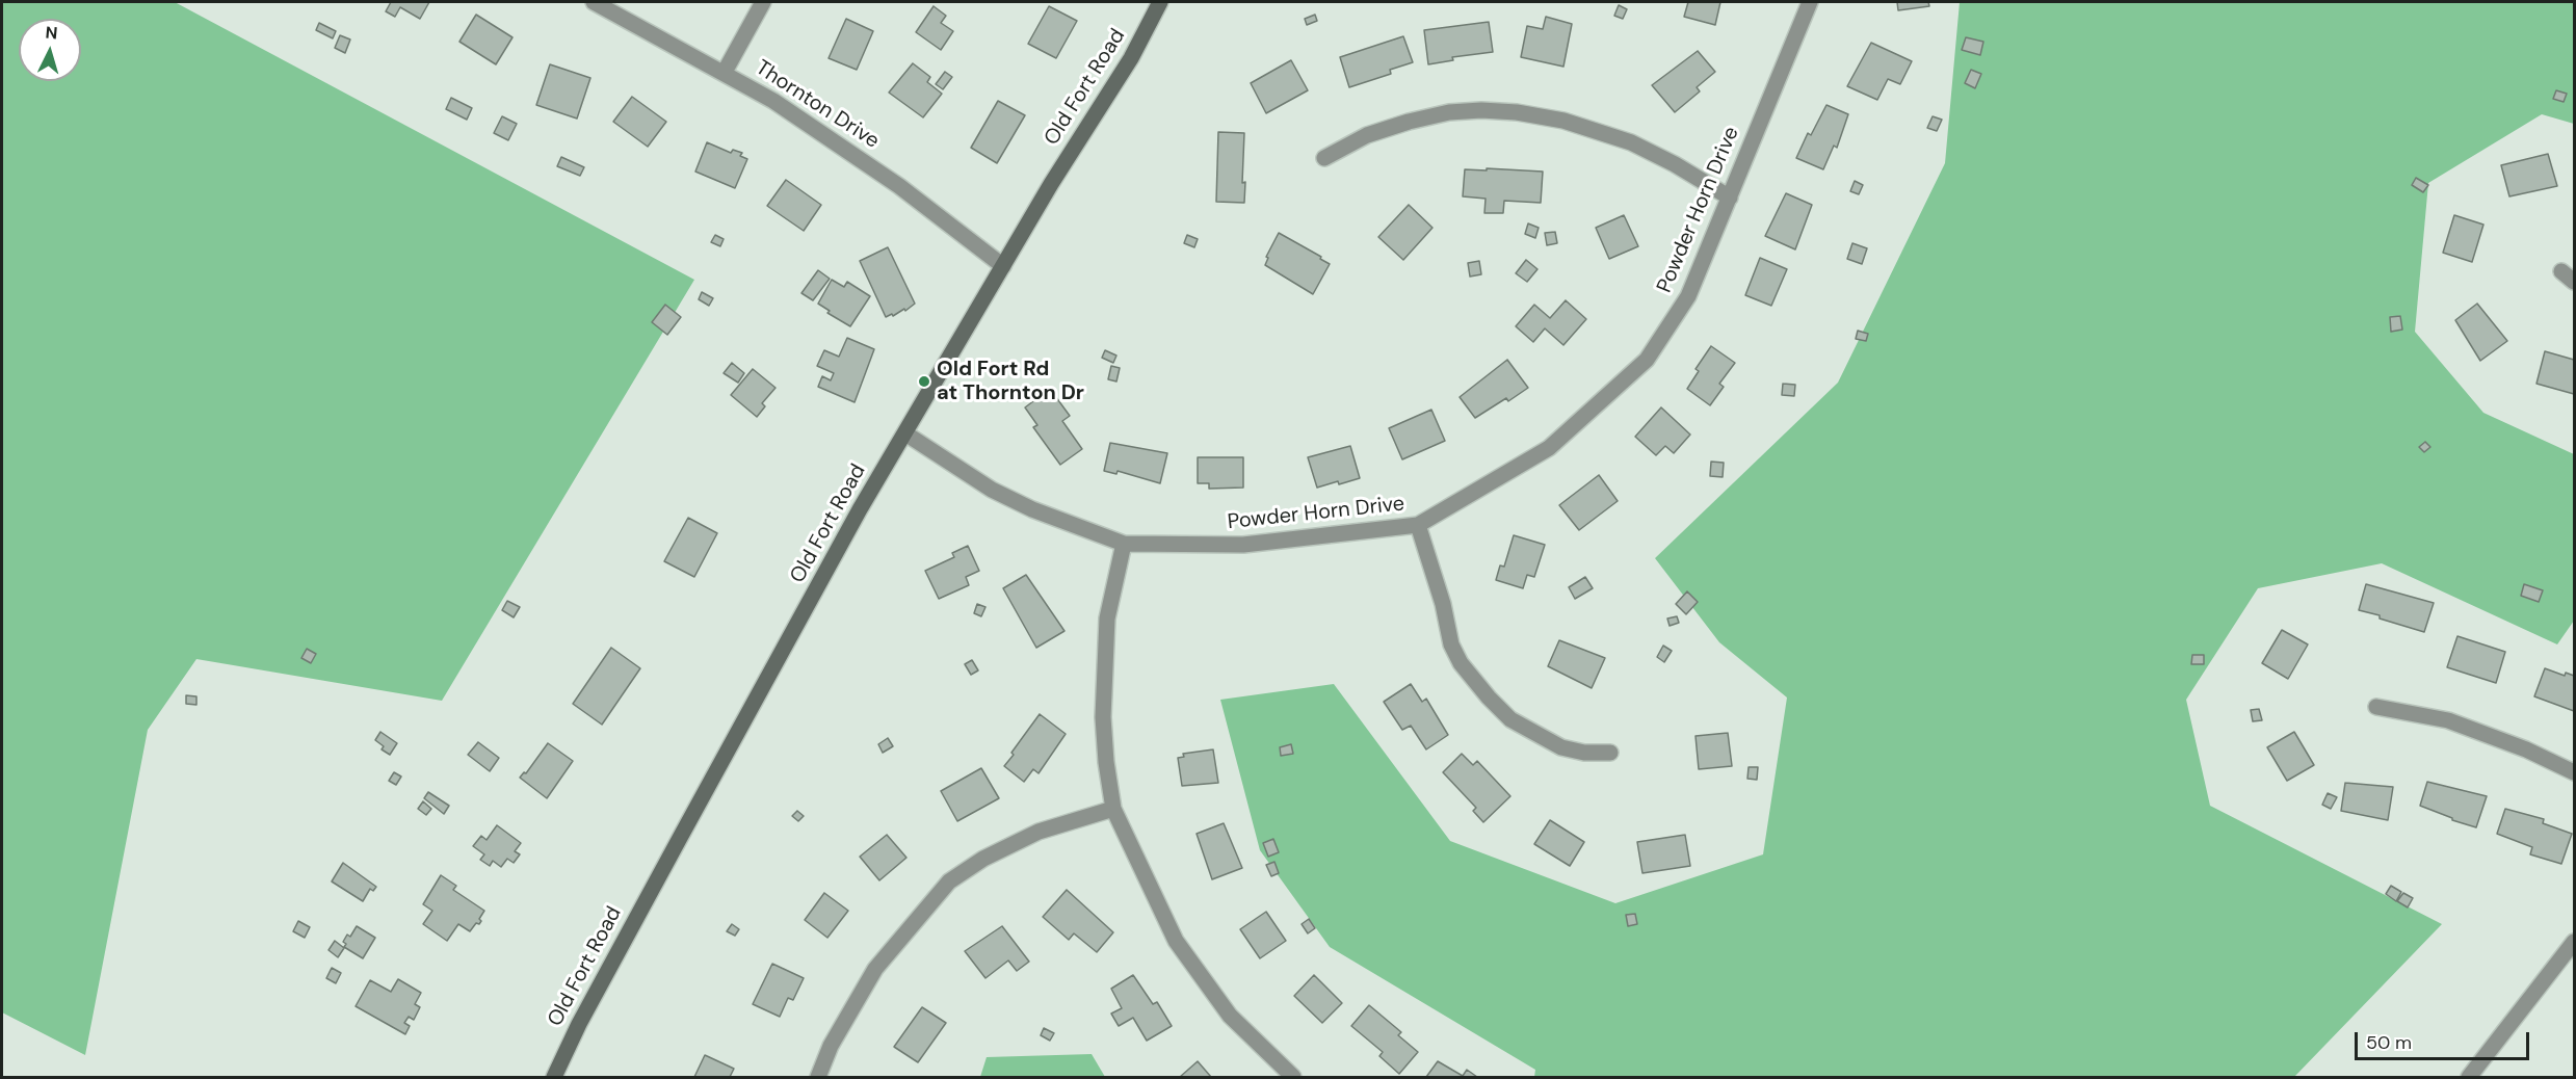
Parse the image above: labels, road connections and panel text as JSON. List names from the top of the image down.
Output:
{
  "streets": {
    "main road": ["Old Fort Road"],
    "street": ["Thornton Drive", "Powder Horn Drive"]
  },
  "crossings": [
    ["Old Fort Road", "Thornton Drive"],
    ["Old Fort Road", "Powder Horn Drive"]
  ],
  "places": ["Old Fort Rd at Thornton Dr"],
  "scale_bar": "50 m",
  "north": "top"
}
